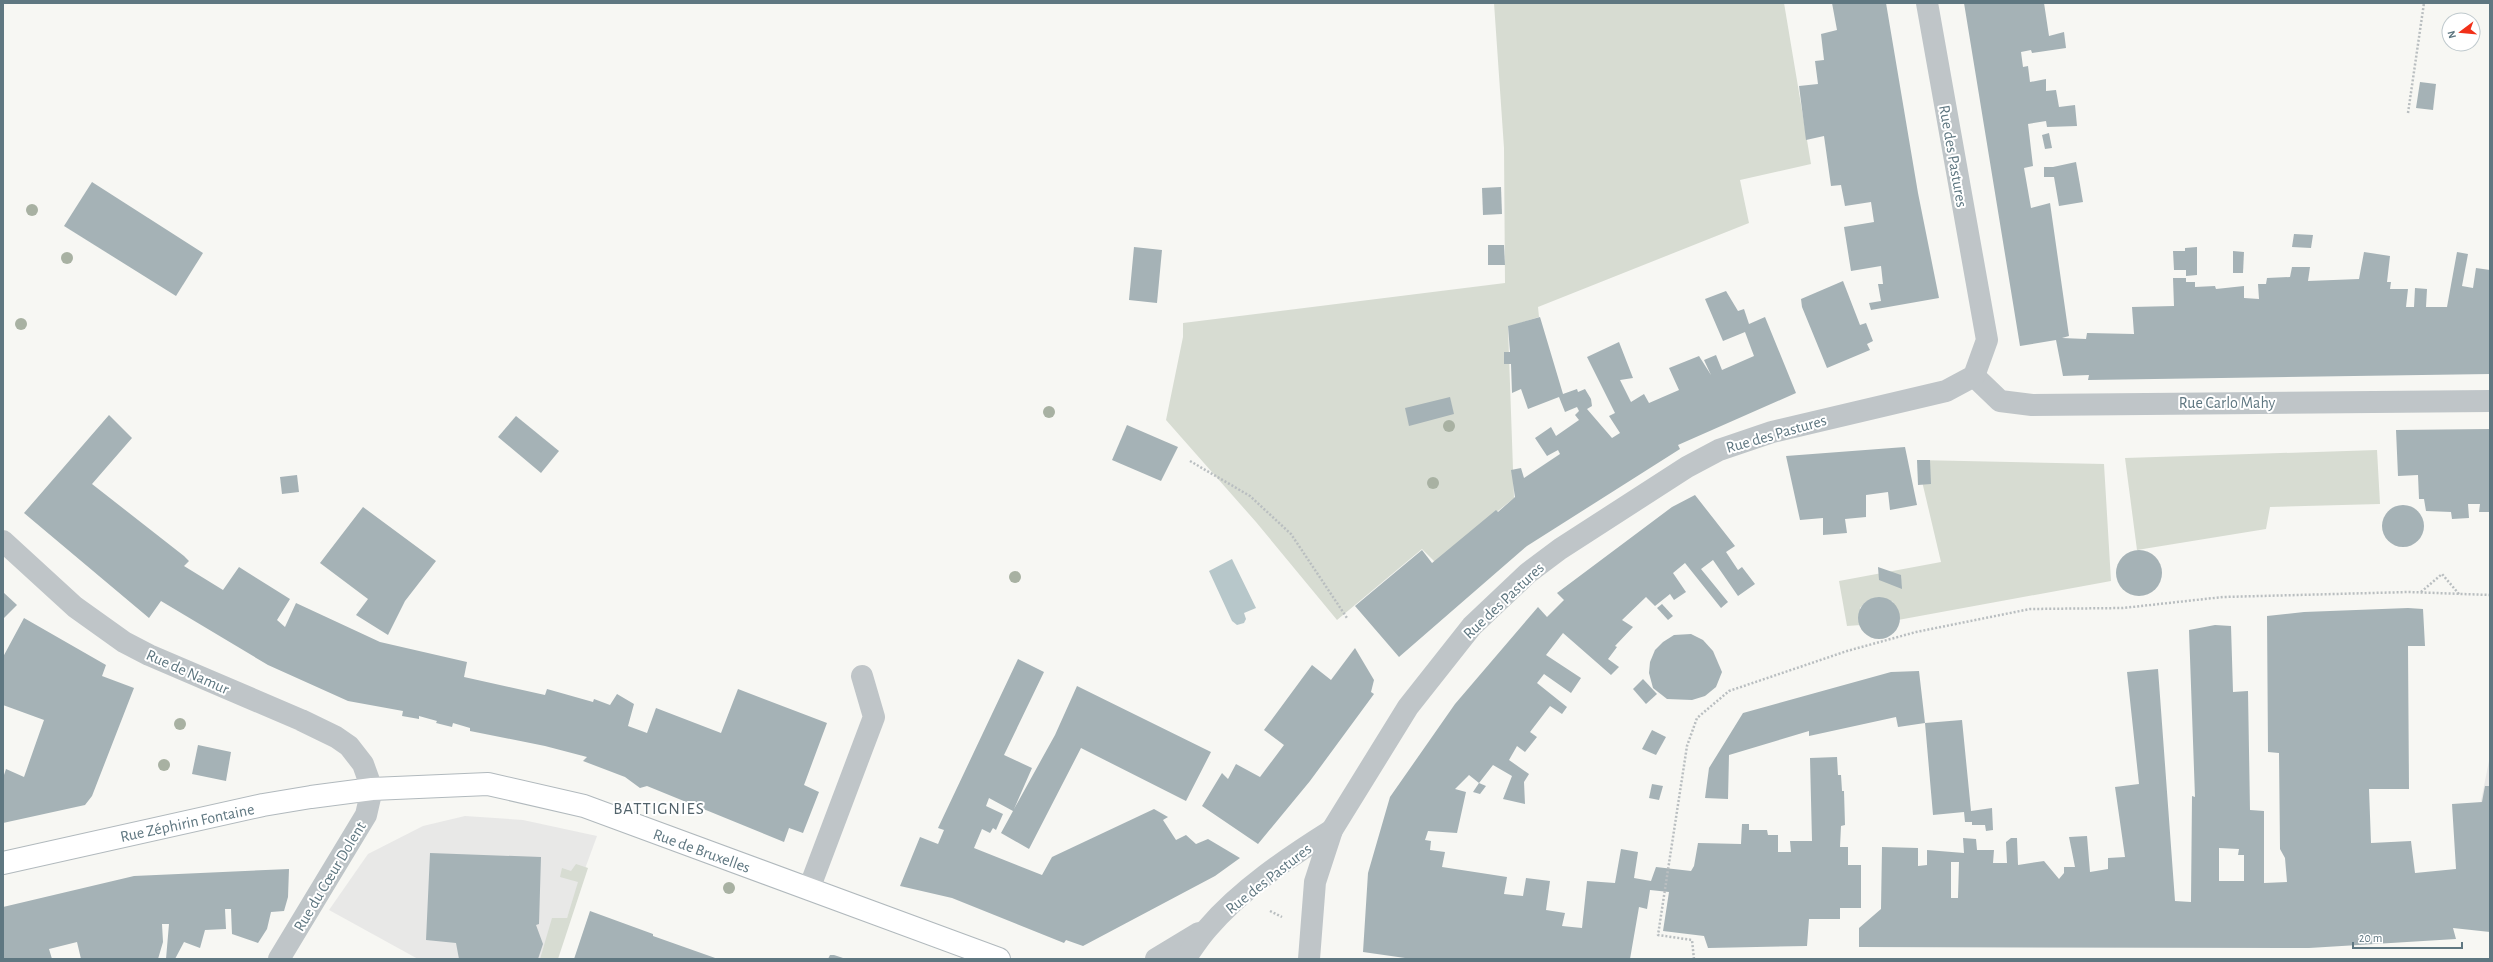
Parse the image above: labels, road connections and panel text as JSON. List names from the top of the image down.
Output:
{
  "streets": {
    "main road": ["Rue Zéphirin Fontaine", "Rue de Bruxelles"],
    "street": [
      "Rue des Pastures",
      "Rue Carlo Mahy",
      "Rue de Namur",
      "Rue du Cœur Dolent"
    ]
  },
  "crossings": [
    ["Rue des Pastures", "Rue Carlo Mahy"],
    ["Rue de Namur", "Rue Zéphirin Fontaine"],
    ["Rue de Namur", "Rue de Bruxelles"],
    ["Rue de Namur", "Rue du Cœur Dolent"],
    ["Rue Zéphirin Fontaine", "Rue de Bruxelles"],
    ["Rue Zéphirin Fontaine", "Rue du Cœur Dolent"],
    ["Rue de Bruxelles", "Rue du Cœur Dolent"]
  ],
  "districts": ["BATTIGNIES"],
  "scale_bar": "20 m",
  "north": "left"
}
